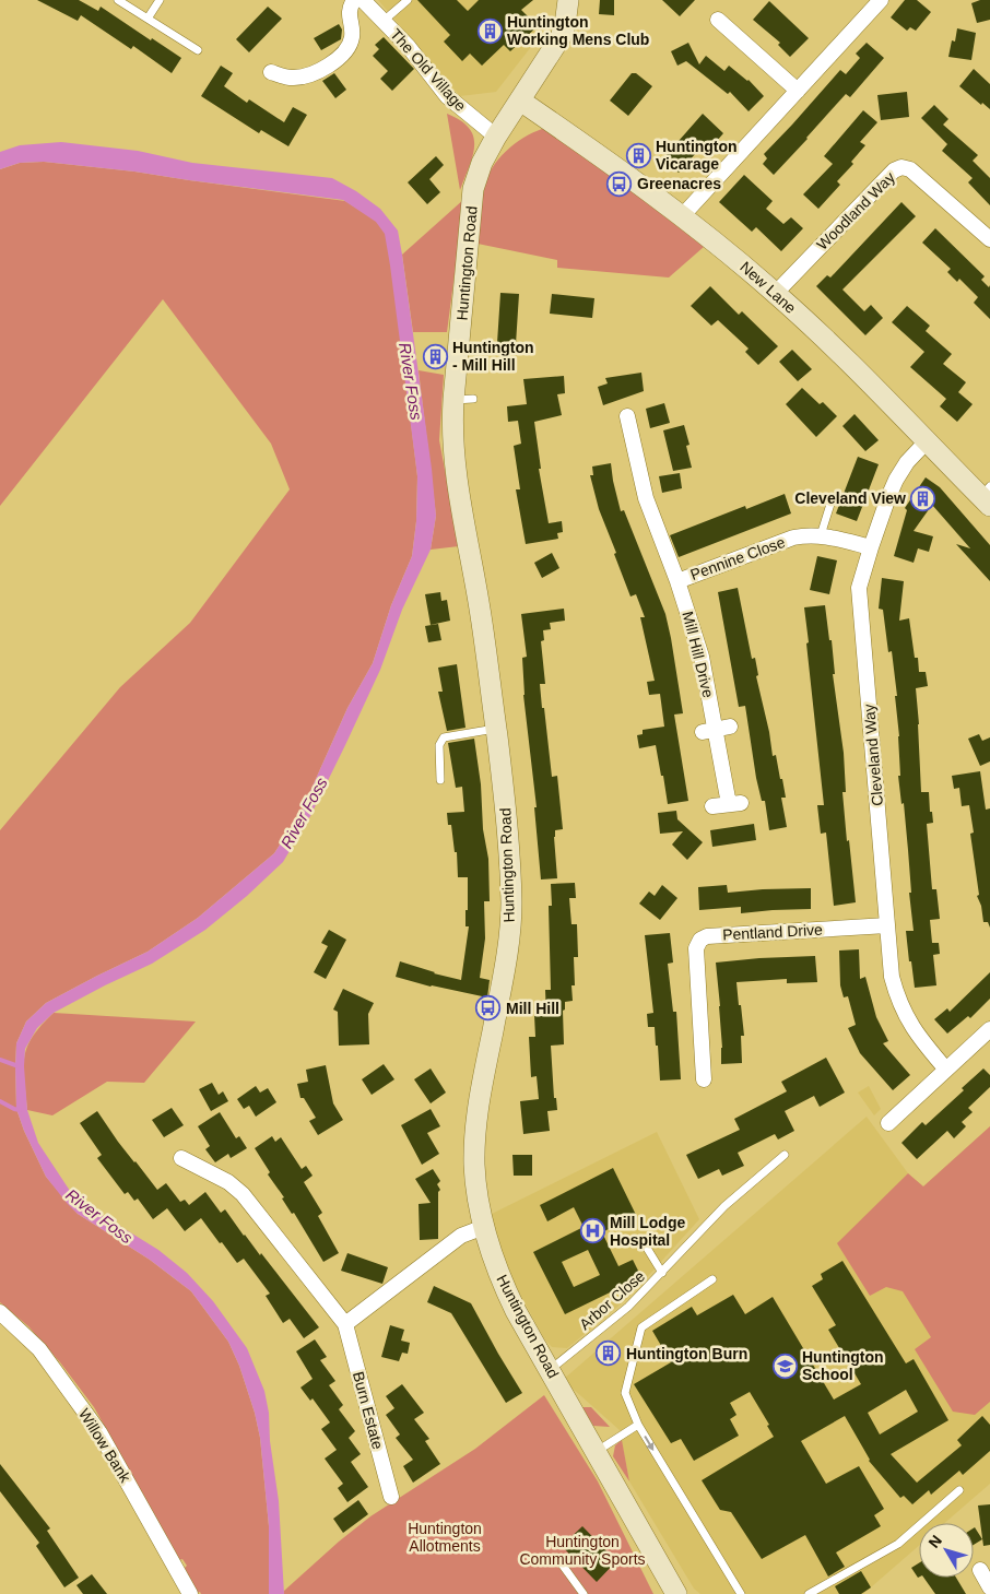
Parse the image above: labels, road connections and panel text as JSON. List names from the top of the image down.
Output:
{
  "streets": {
    "street": [
      "The Old Village",
      "Woodland Way",
      "Huntington Road",
      "New Lane",
      "Pennine Close",
      "Mill Hill Drive",
      "Cleveland Way",
      "Pentland Drive",
      "Burn Estate",
      "Willow Bank"
    ],
    "lane": ["Arbor Close"]
  },
  "crossings": [
    ["The Old Village", "Huntington Road"],
    ["Woodland Way", "New Lane"],
    ["Huntington Road", "New Lane"],
    ["Huntington Road", "Arbor Close"],
    ["New Lane", "Cleveland Way"],
    ["Pennine Close", "Mill Hill Drive"],
    ["Pennine Close", "Cleveland Way"],
    ["Cleveland Way", "Pentland Drive"]
  ],
  "water": ["River Foss"],
  "parks": ["Huntington Allotments", "Huntington Community Sports"],
  "places": {
    "building": [
      "Huntington Working Mens Club",
      "Huntington Vicarage",
      "Huntington - Mill Hill",
      "Cleveland View",
      "Huntington Burn"
    ],
    "bus stop": ["Greenacres", "Mill Hill"],
    "hospital": ["Mill Lodge Hospital"],
    "school or university": ["Huntington School"]
  },
  "north": "top left"
}
